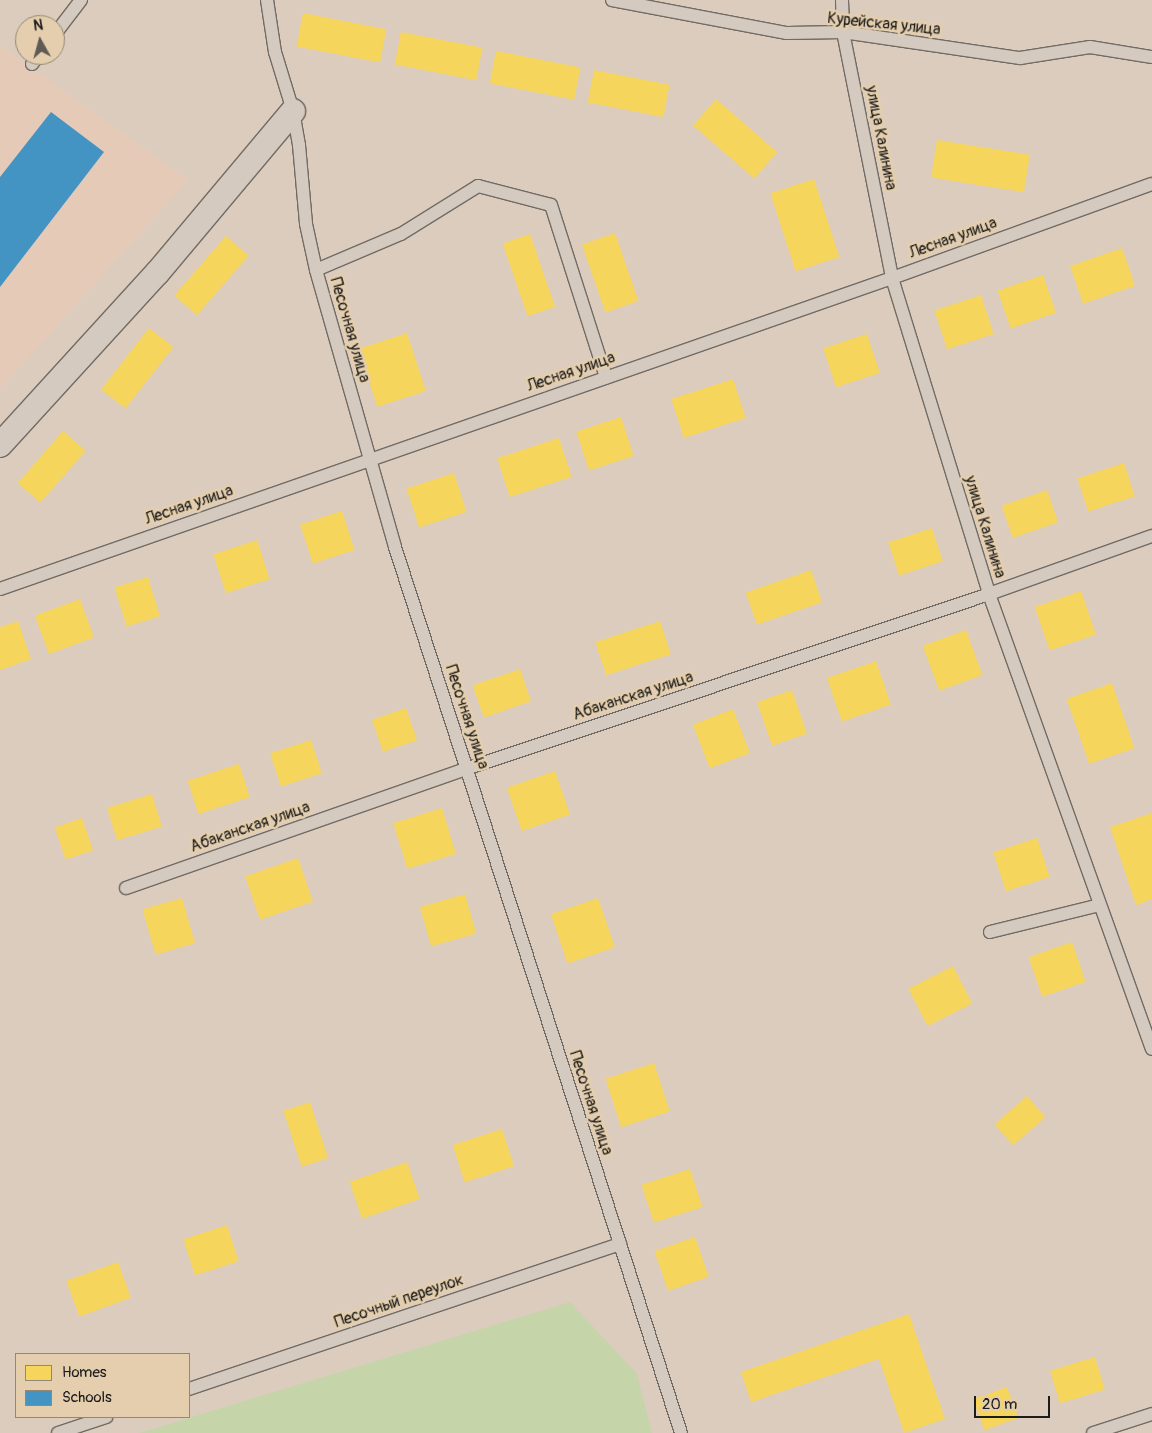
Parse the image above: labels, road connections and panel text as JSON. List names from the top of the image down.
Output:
{
  "streets": {
    "lane": [
      "Курейская улица",
      "улица Калинина",
      "Лесная улица",
      "Песочная улица",
      "Абаканская улица",
      "Песочный переулок"
    ]
  },
  "crossings": [
    ["Курейская улица", "улица Калинина"],
    ["улица Калинина", "Лесная улица"],
    ["улица Калинина", "Абаканская улица"],
    ["Лесная улица", "Песочная улица"],
    ["Песочная улица", "Абаканская улица"],
    ["Песочная улица", "Песочный переулок"]
  ],
  "legend": ["Homes", "Schools"],
  "scale_bar": "20 m",
  "north": "top"
}
